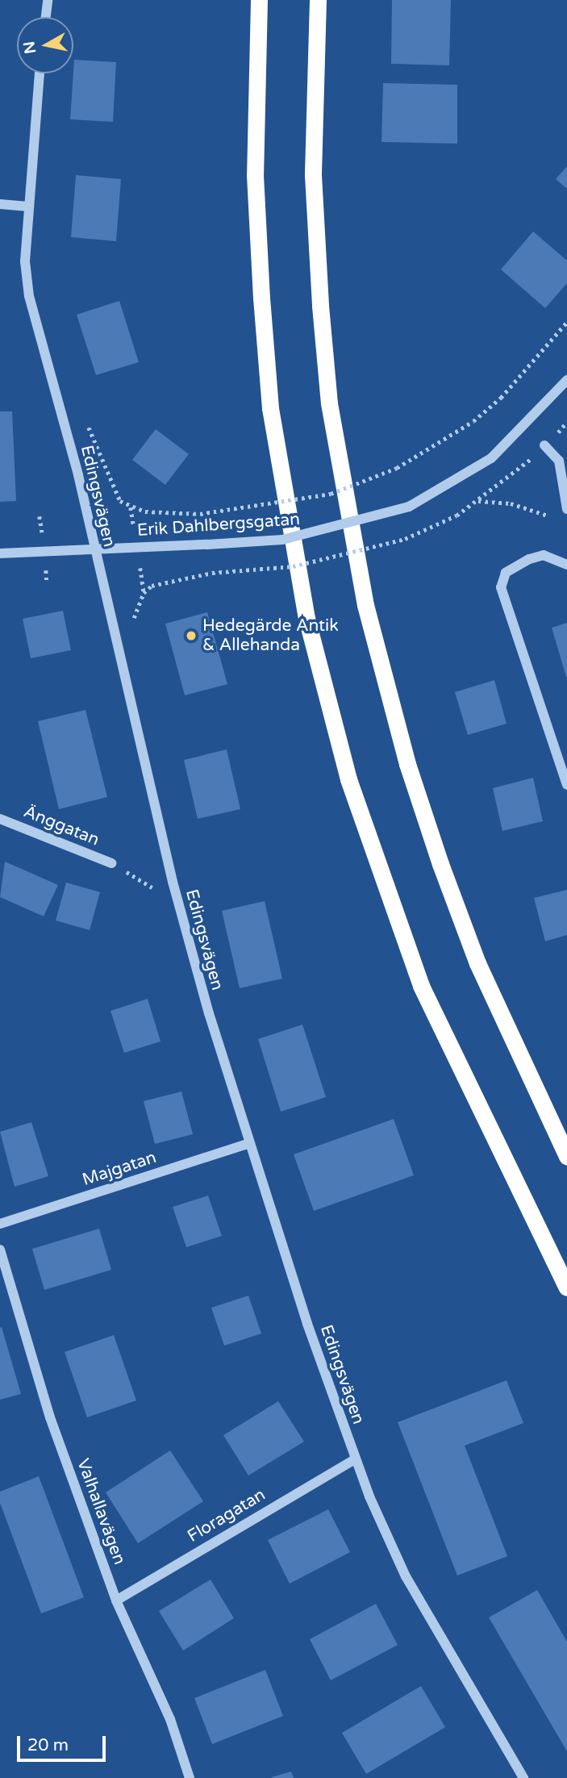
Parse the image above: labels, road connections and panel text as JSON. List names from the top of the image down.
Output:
{
  "streets": {
    "street": [
      "Edingsvägen",
      "Erik Dahlbergsgatan",
      "Änggatan",
      "Majgatan",
      "Valhallavägen",
      "Floragatan"
    ]
  },
  "crossings": [
    ["Edingsvägen", "Erik Dahlbergsgatan"],
    ["Edingsvägen", "Majgatan"],
    ["Edingsvägen", "Floragatan"],
    ["Valhallavägen", "Floragatan"]
  ],
  "places": ["Hedegärde Antik & Allehanda"],
  "scale_bar": "20 m",
  "north": "left"
}
